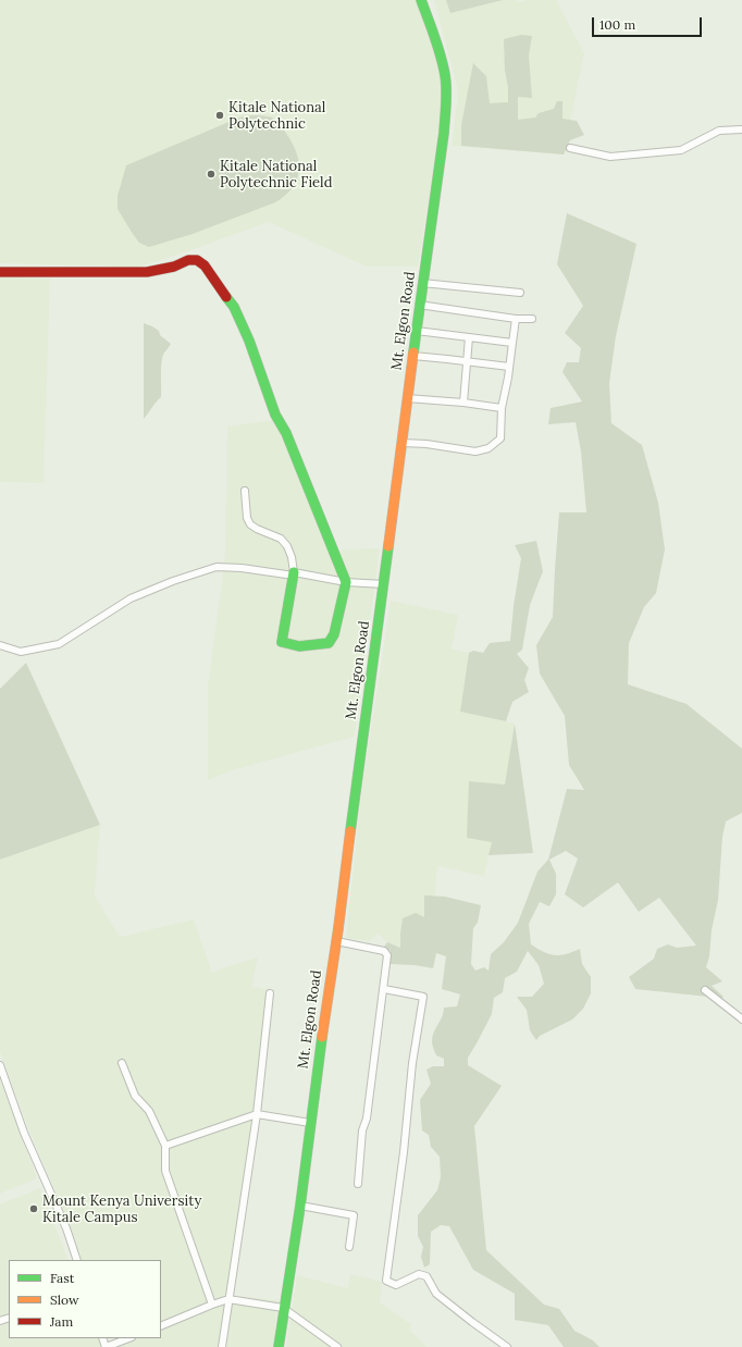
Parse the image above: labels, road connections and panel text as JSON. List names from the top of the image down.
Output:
{
  "streets": {
    "street": ["Mt. Elgon Road"]
  },
  "places": ["Kitale National Polytechnic", "Kitale National Polytechnic Field", "Mount Kenya University Kitale Campus"],
  "legend": ["Fast", "Slow", "Jam"],
  "scale_bar": "100 m"
}
